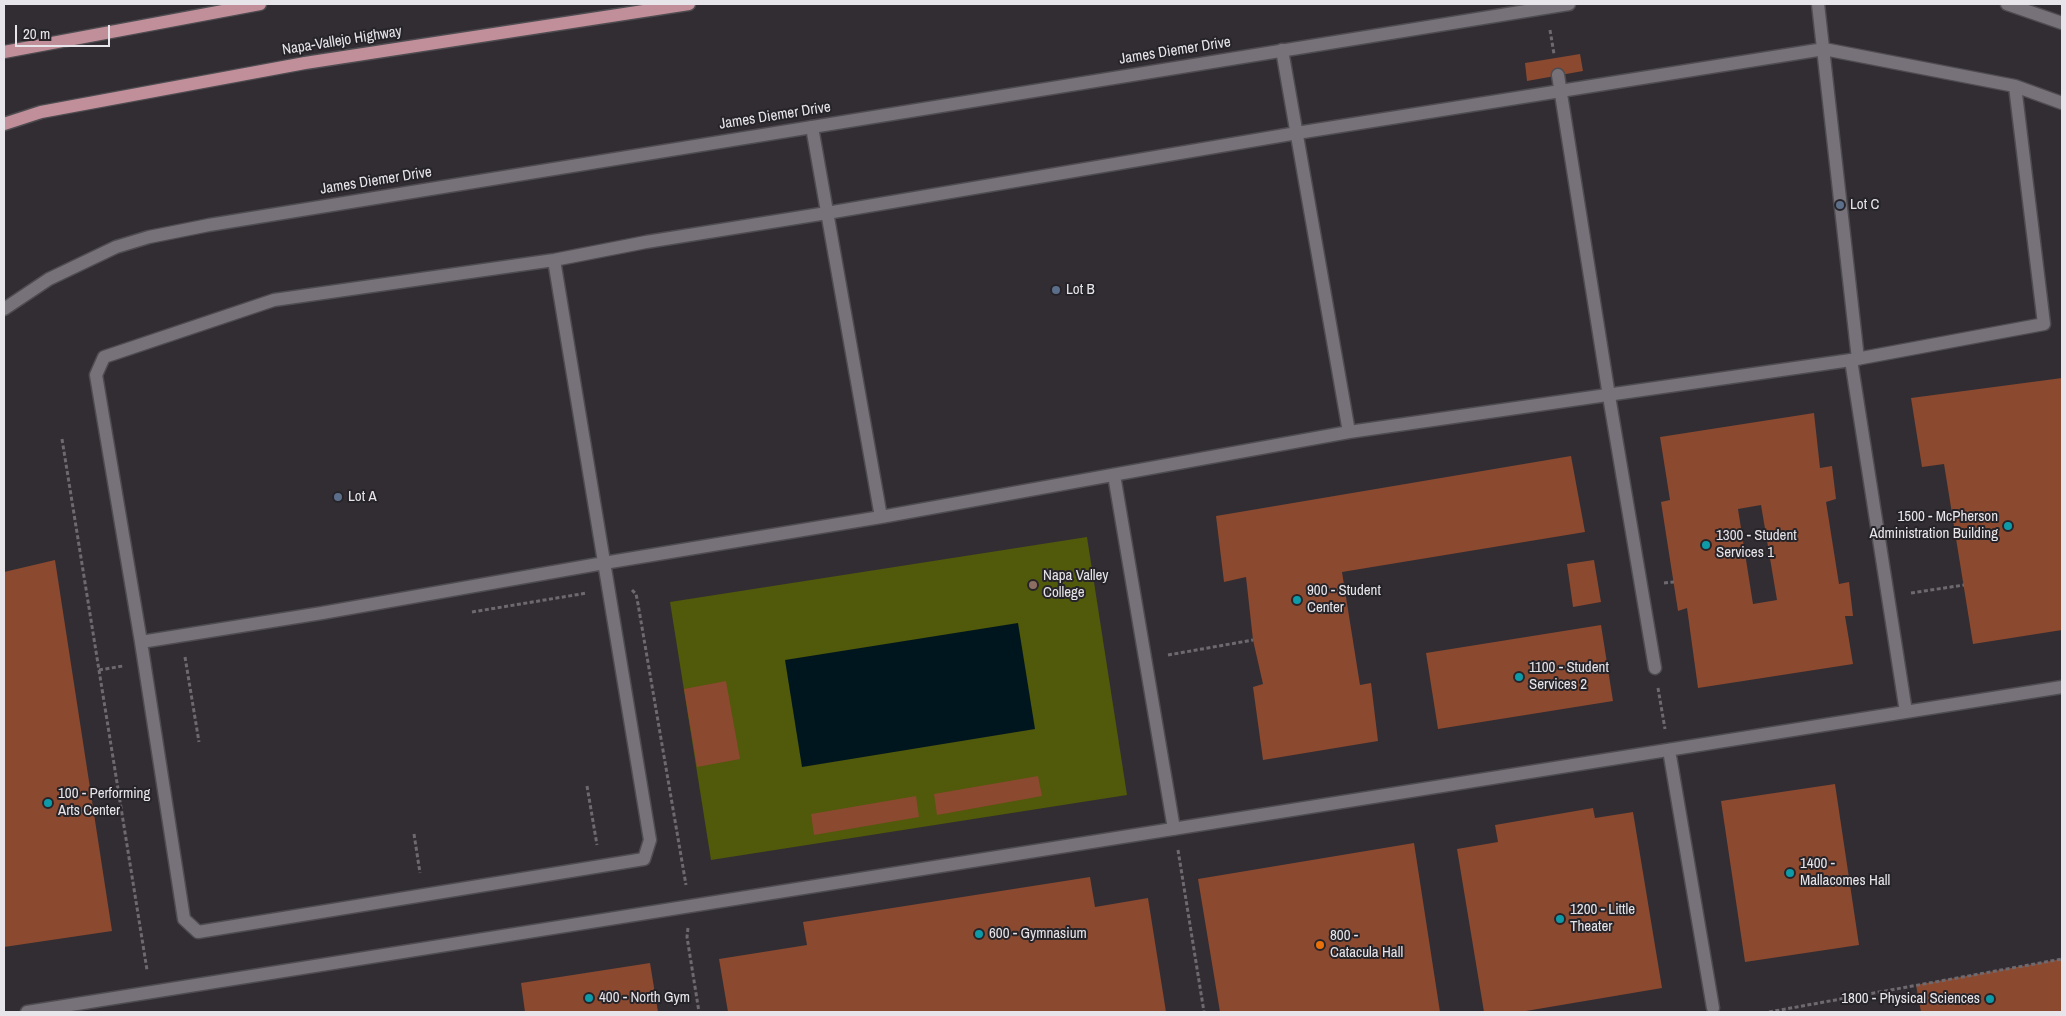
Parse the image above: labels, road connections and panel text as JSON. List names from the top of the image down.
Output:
{
  "streets": {
    "main road": ["Napa-Vallejo Highway"],
    "street": ["James Diemer Drive"]
  },
  "places": [
    "Lot C",
    "Lot B",
    "Lot A",
    "1500 - McPherson Administration Building",
    "1300 - Student Services 1",
    "Napa Valley College",
    "900 - Student Center",
    "1100 - Student Services 2",
    "100 - Performing Arts Center",
    "1400 - Mallacomes Hall",
    "1200 - Little Theater",
    "600 - Gymnasium",
    "800 - Catacula Hall",
    "400 - North Gym",
    "1800 - Physical Sciences"
  ],
  "scale_bar": "20 m"
}
